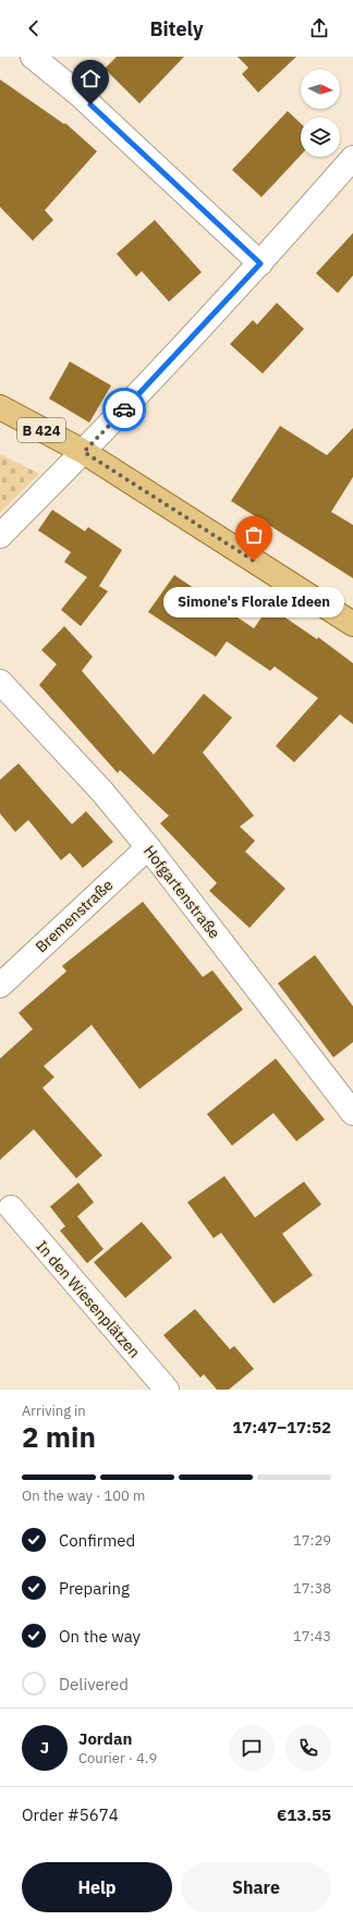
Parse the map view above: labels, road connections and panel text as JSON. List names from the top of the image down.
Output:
{
  "streets": {
    "main road": ["B 424"],
    "street": ["Hofgartenstraße", "Bremenstraße", "In den Wiesenplätzen"]
  },
  "crossings": [
    ["Hofgartenstraße", "Bremenstraße"]
  ],
  "places": ["Simone's Florale Ideen"],
  "north": "right",
  "page": {
    "header": "Bitely",
    "bubble": "Simone's Florale Ideen",
    "heading": ["2 min", "Arriving in", "17:47–17:52"],
    "panel": [
      "Jordan",
      "Courier · 4.9",
      "Order #5674",
      "€13.55"
    ],
    "bar": "On the way · 100 m",
    "list": [
      ["Confirmed", "17:29"],
      ["Preparing", "17:38"],
      ["On the way", "17:43"],
      "Delivered"
    ],
    "round": "J",
    "buttons": ["Help", "Share"]
  }
}
